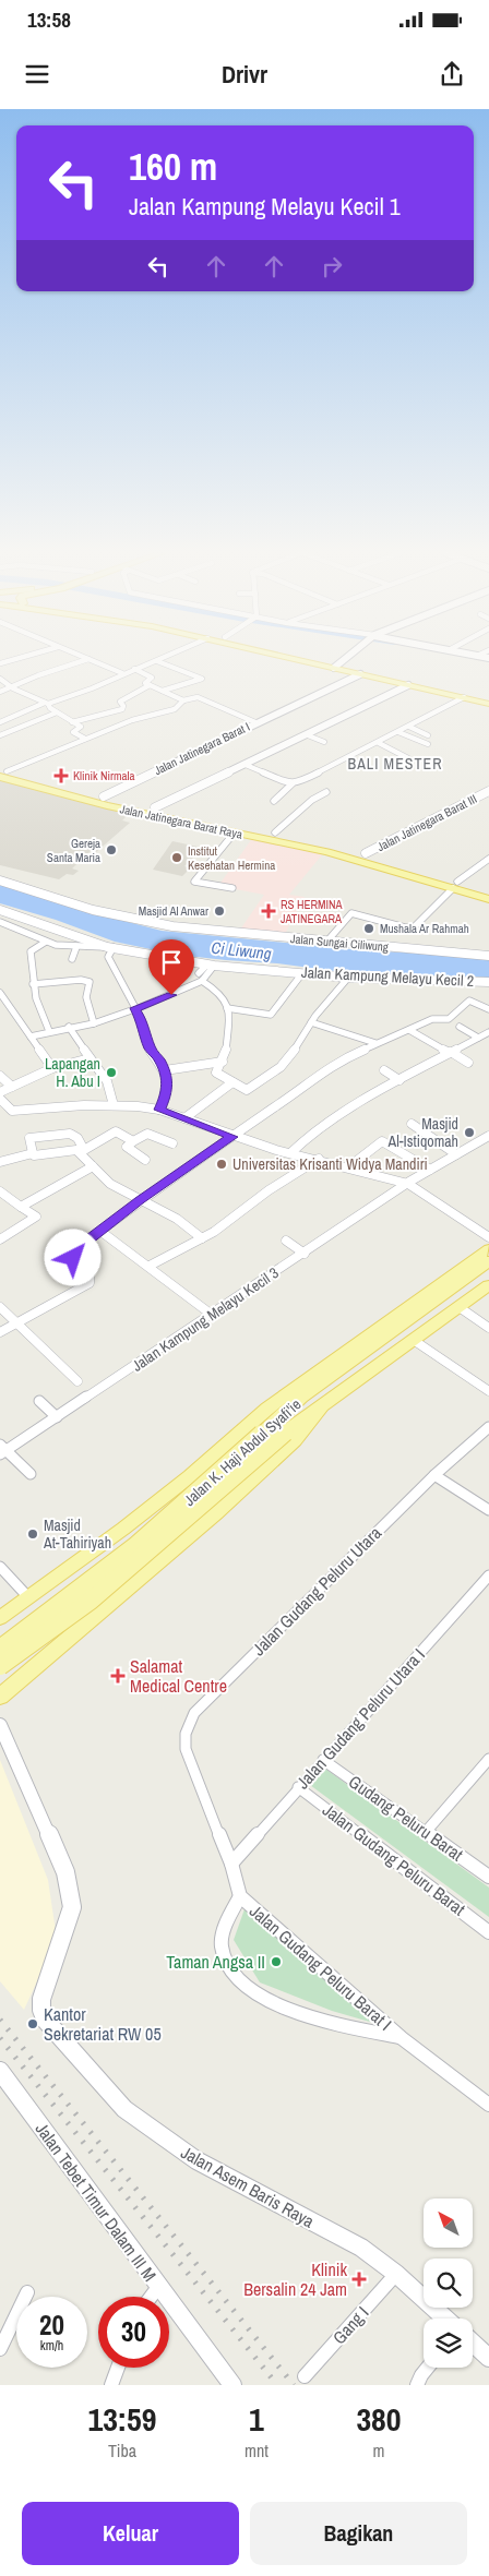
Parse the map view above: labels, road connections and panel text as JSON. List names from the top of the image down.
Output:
{
  "streets": {
    "main road": ["Jalan Jatinegara Barat Raya", "Jalan K. Haji Abdul Syafi'ie"],
    "street": [
      "Jalan Jatinegara Barat I",
      "Jalan Jatinegara Barat III",
      "Jalan Sungai Ciliwung",
      "Jalan Kampung Melayu Kecil 2",
      "Jalan Kampung Melayu Kecil 3",
      "Jalan Gudang Peluru Utara",
      "Jalan Gudang Peluru Utara I",
      "Gudang Peluru Barat",
      "Jalan Gudang Peluru Barat",
      "Jalan Gudang Peluru Barat I",
      "Jalan Asem Baris Raya",
      "Jalan Tebet Timur Dalam III M",
      "Gang I"
    ]
  },
  "crossings": [
    ["Jalan Jatinegara Barat I", "Jalan Jatinegara Barat Raya"],
    ["Jalan Jatinegara Barat Raya", "Jalan Jatinegara Barat III"],
    ["Jalan Gudang Peluru Utara", "Jalan Gudang Peluru Utara I"],
    ["Jalan Gudang Peluru Utara", "Jalan Gudang Peluru Barat I"],
    ["Jalan Gudang Peluru Utara I", "Gudang Peluru Barat"],
    ["Jalan Gudang Peluru Utara I", "Jalan Gudang Peluru Barat"],
    ["Jalan Gudang Peluru Utara I", "Jalan Gudang Peluru Barat I"],
    ["Jalan Asem Baris Raya", "Gang I"]
  ],
  "districts": ["BALI MESTER"],
  "water": ["Ci Liwung"],
  "places": {
    "health": [
      "Klinik Nirmala",
      "RS HERMINA JATINEGARA",
      "Salamat Medical Centre",
      "Klinik Bersalin 24 Jam"
    ],
    "other": [
      "Gereja Santa Maria",
      "Institut Kesehatan Hermina",
      "Masjid Al Anwar",
      "Mushala Ar Rahmah",
      "Lapangan H. Abu I",
      "Masjid Al-Istiqomah",
      "Universitas Krisanti Widya Mandiri",
      "Masjid At-Tahiriyah",
      "Taman Angsa II",
      "Kantor Sekretariat RW 05"
    ]
  },
  "north": "top left",
  "page": {
    "status": "13:58",
    "header": "Drivr",
    "turn": ["160 m", "Jalan Kampung Melayu Kecil 1"],
    "speed": "20 km/h",
    "limit": "30",
    "eta": [
      "13:59",
      "Tiba",
      "1",
      "mnt",
      "380",
      "m"
    ],
    "buttons": ["Keluar", "Bagikan"]
  }
}
